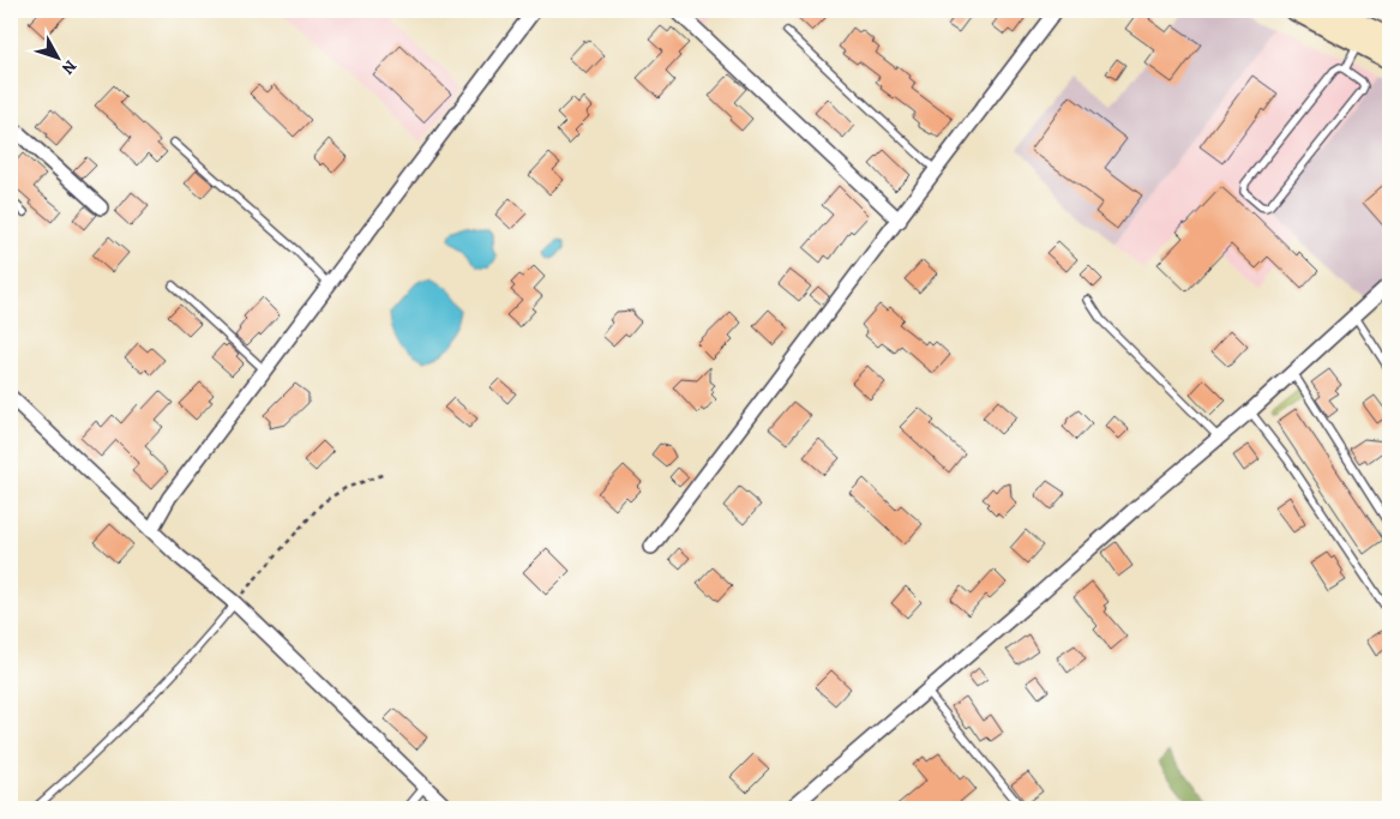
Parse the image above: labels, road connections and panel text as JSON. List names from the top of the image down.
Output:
{
  "north": "bottom right"
}
